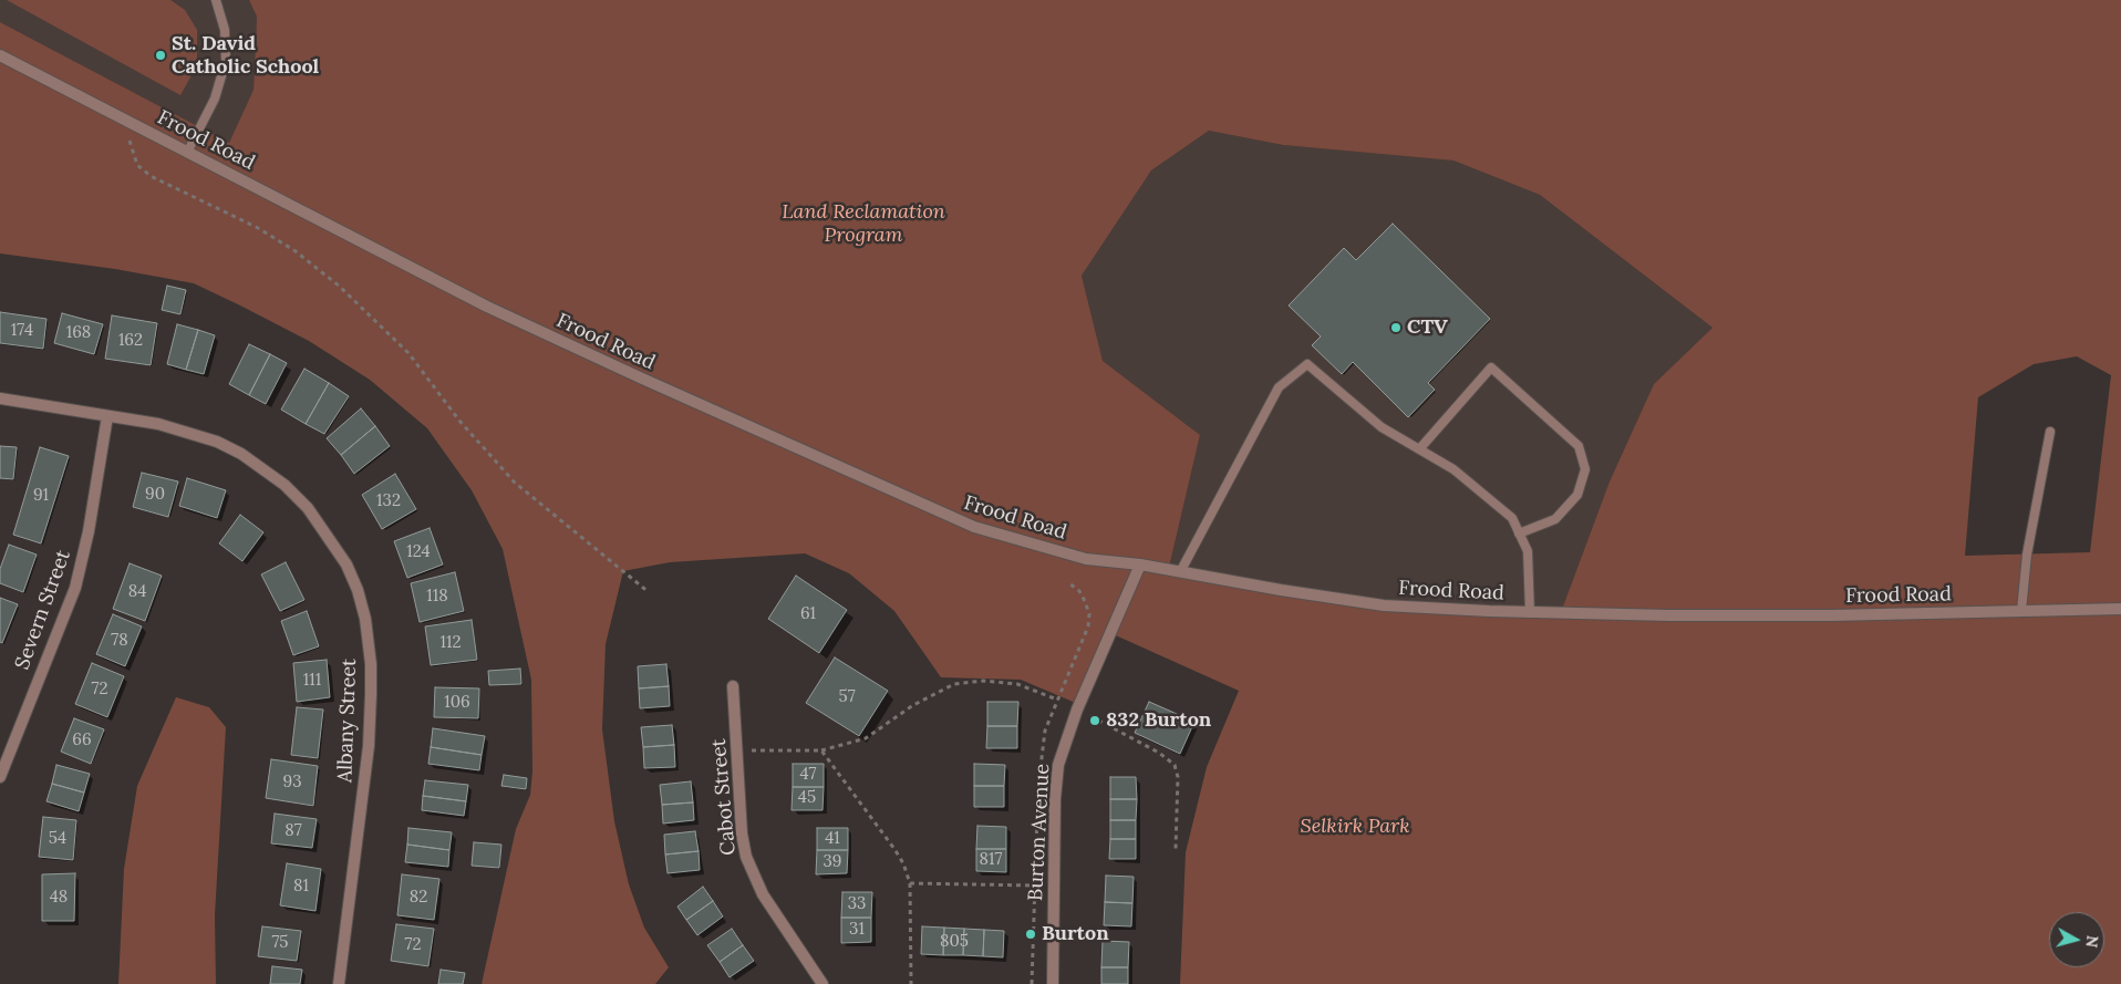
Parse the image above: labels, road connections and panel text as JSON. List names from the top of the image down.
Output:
{
  "streets": {
    "street": [
      "Frood Road",
      "Severn Street",
      "Albany Street",
      "Cabot Street",
      "Burton Avenue"
    ]
  },
  "crossings": [
    ["Frood Road", "Burton Avenue"],
    ["Severn Street", "Albany Street"]
  ],
  "parks": ["Land Reclamation Program", "Selkirk Park"],
  "places": [
    "St. David Catholic School",
    "CTV",
    "832 Burton",
    "Burton"
  ],
  "house_numbers": [
    "174",
    "168",
    "162",
    "90",
    "91",
    "132",
    "124",
    "84",
    "118",
    "61",
    "78",
    "112",
    "111",
    "72",
    "57",
    "106",
    "66",
    "47",
    "93",
    "45",
    "87",
    "54",
    "41",
    "817",
    "39",
    "81",
    "48",
    "82",
    "33",
    "31",
    "805",
    "75",
    "72"
  ],
  "north": "right"
}
